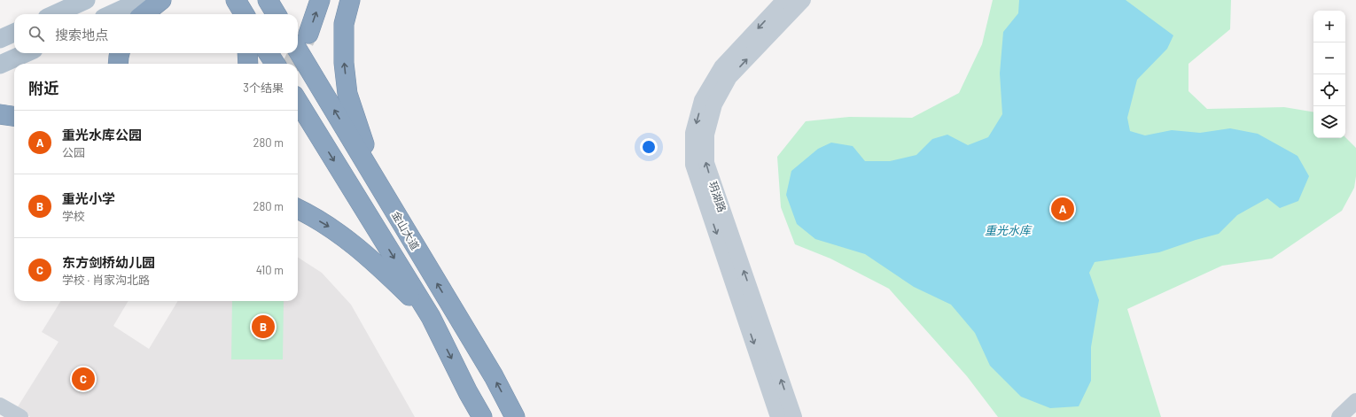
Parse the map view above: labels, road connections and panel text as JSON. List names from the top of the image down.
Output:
{
  "streets": {
    "highway": ["金山大道"],
    "main road": ["玥湖路"]
  },
  "water": ["重光水库"],
  "page": {
    "map_buttons": ["+", "−"],
    "search": "搜索地点",
    "heading": ["附近", "3个结果"],
    "list": [
      {
        "mark": "A",
        "name": "重光水库公园",
        "note": "公园",
        "value": "280 m"
      },
      {
        "mark": "B",
        "name": "重光小学",
        "note": "学校",
        "value": "280 m"
      },
      {
        "mark": "C",
        "name": "东方剑桥幼儿园",
        "note": "学校 · 肖家沟北路",
        "value": "410 m"
      }
    ],
    "pins": ["A", "B", "C"]
  }
}
